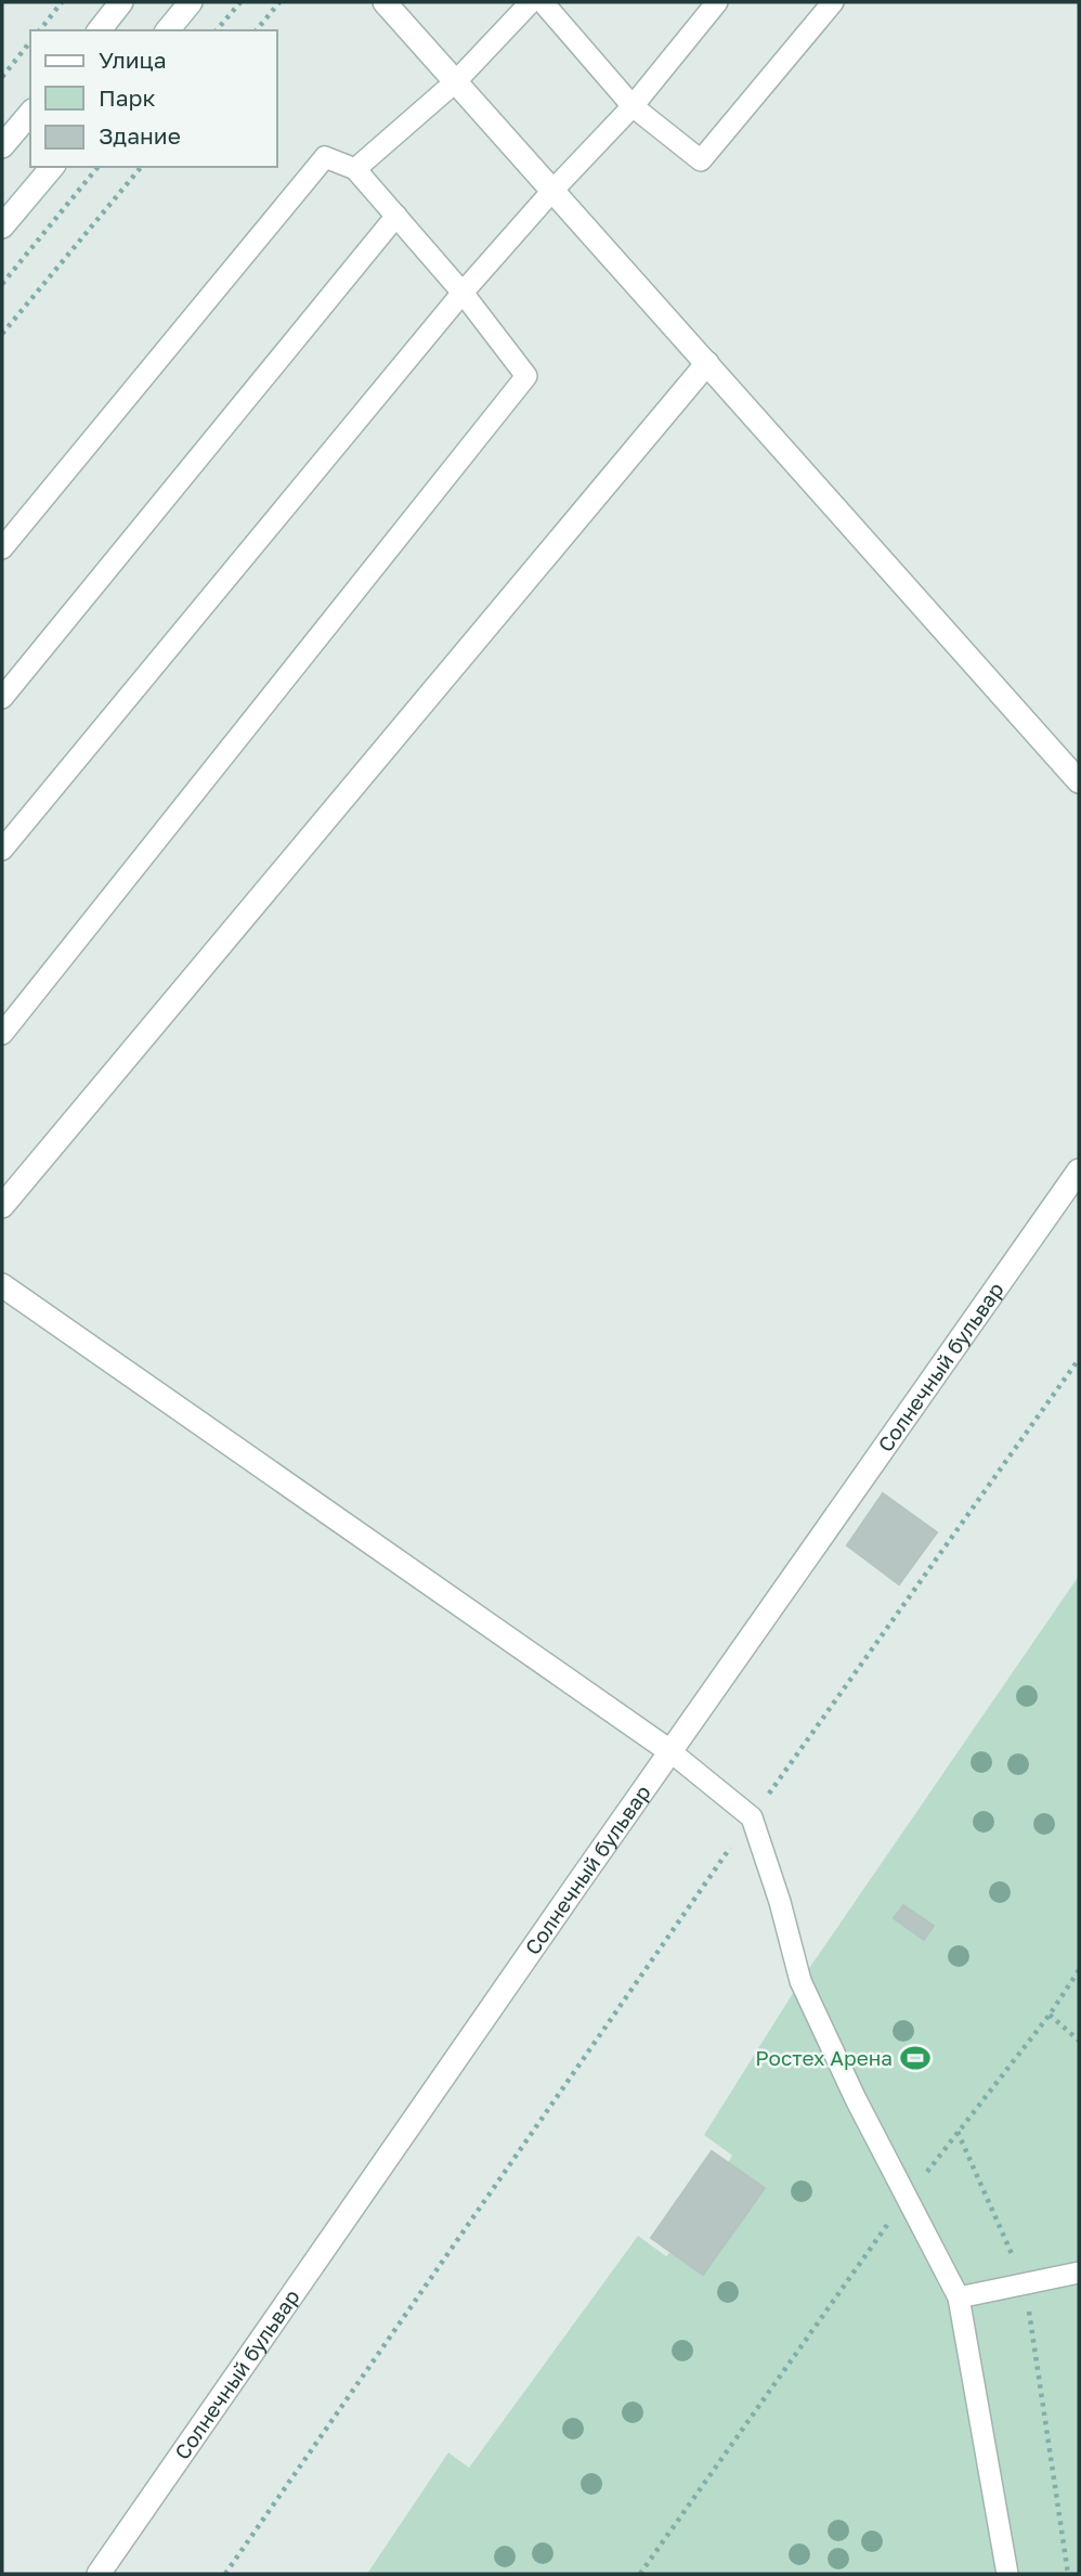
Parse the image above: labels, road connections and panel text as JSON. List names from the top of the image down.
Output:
{
  "streets": {
    "street": ["Солнечный бульвар"]
  },
  "places": {
    "sports": ["Ростех Арена"]
  },
  "legend": ["Улица", "Парк", "Здание"]
}
